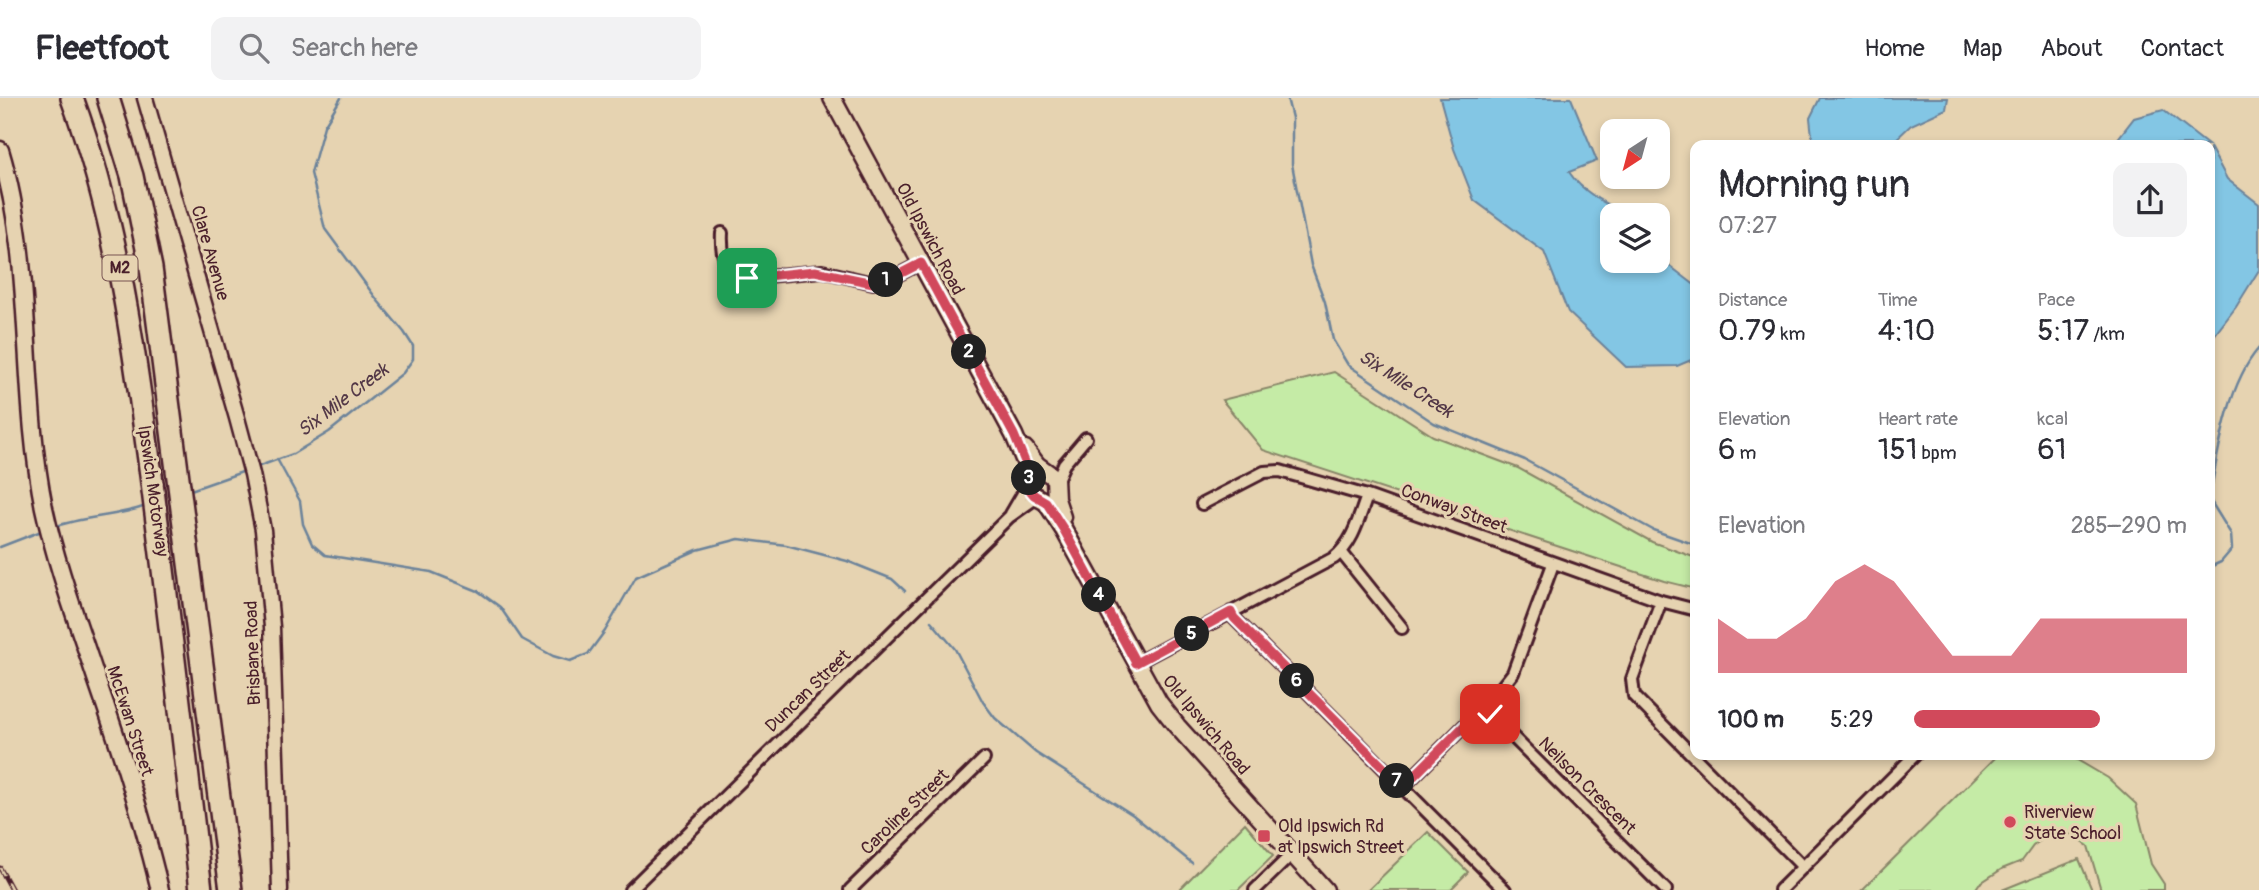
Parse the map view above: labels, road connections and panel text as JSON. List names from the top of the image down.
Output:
{
  "streets": {
    "highway": ["M2", "Ipswich Motorway"],
    "main road": ["Old Ipswich Road", "McEwan Street"],
    "street": [
      "Clare Avenue",
      "Conway Street",
      "Brisbane Road",
      "Duncan Street",
      "Neilson Crescent",
      "Caroline Street"
    ]
  },
  "crossings": [
    ["Old Ipswich Road", "Duncan Street"],
    ["Clare Avenue", "Brisbane Road"]
  ],
  "water": ["Six Mile Creek"],
  "places": {
    "other": ["Riverview State School"],
    "transit": ["Old Ipswich Rd at Ipswich Street"]
  },
  "north": "bottom left",
  "page": {
    "header": "Fleetfoot",
    "search": "Search here",
    "nav": [
      "Home",
      "Map",
      "About",
      "Contact"
    ],
    "heading": ["Morning run", "07:27"],
    "stats": [
      ["Distance", "0.79 km"],
      ["Time", "4:10"],
      ["Pace", "5:17 /km"],
      ["Elevation", "6 m"],
      ["Heart rate", "151 bpm"],
      ["kcal", "61"]
    ],
    "pins": [
      "1",
      "2",
      "3",
      "4",
      "5",
      "6",
      "7"
    ],
    "chart": ["Elevation", "285–290 m"],
    "list": [
      {
        "name": "100 m",
        "note": "5:29"
      }
    ]
  }
}
